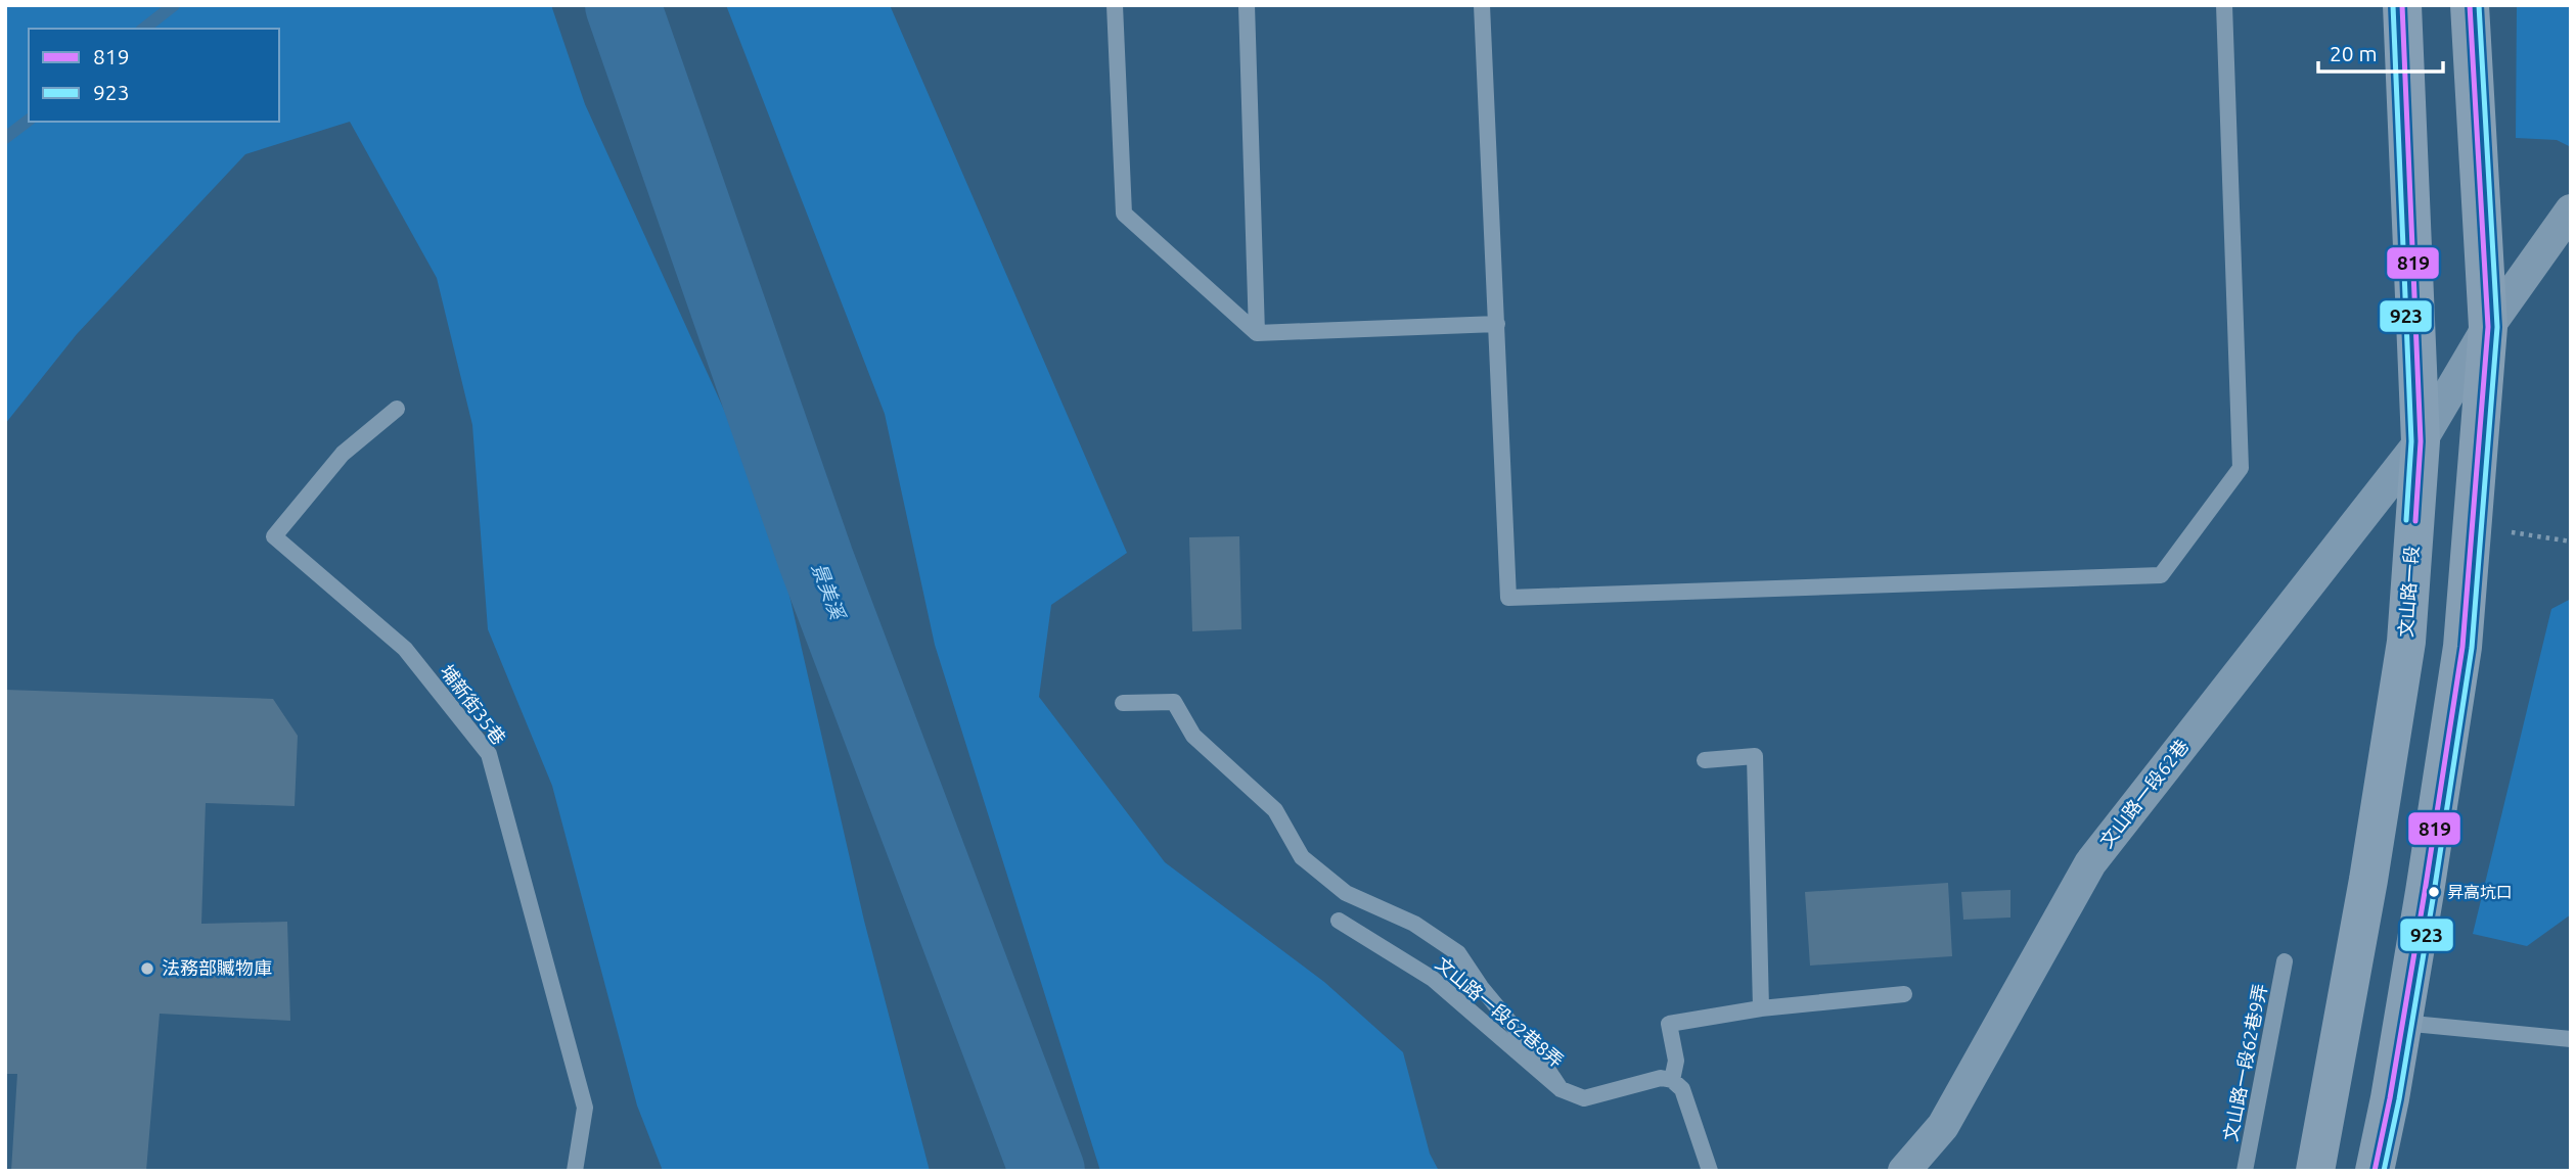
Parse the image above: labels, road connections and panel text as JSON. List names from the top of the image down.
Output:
{
  "streets": {
    "main road": ["文山路一段"],
    "street": ["文山路一段62巷"],
    "lane": ["埔新街35巷", "文山路一段62巷8弄", "文山路一段62巷9弄"]
  },
  "crossings": [
    ["文山路一段", "文山路一段62巷"]
  ],
  "water": ["景美溪"],
  "places": ["昇高坑口", "法務部贓物庫"],
  "lines": ["transit line 819", "transit line 923"],
  "legend": ["819", "923"],
  "scale_bar": "20 m"
}
